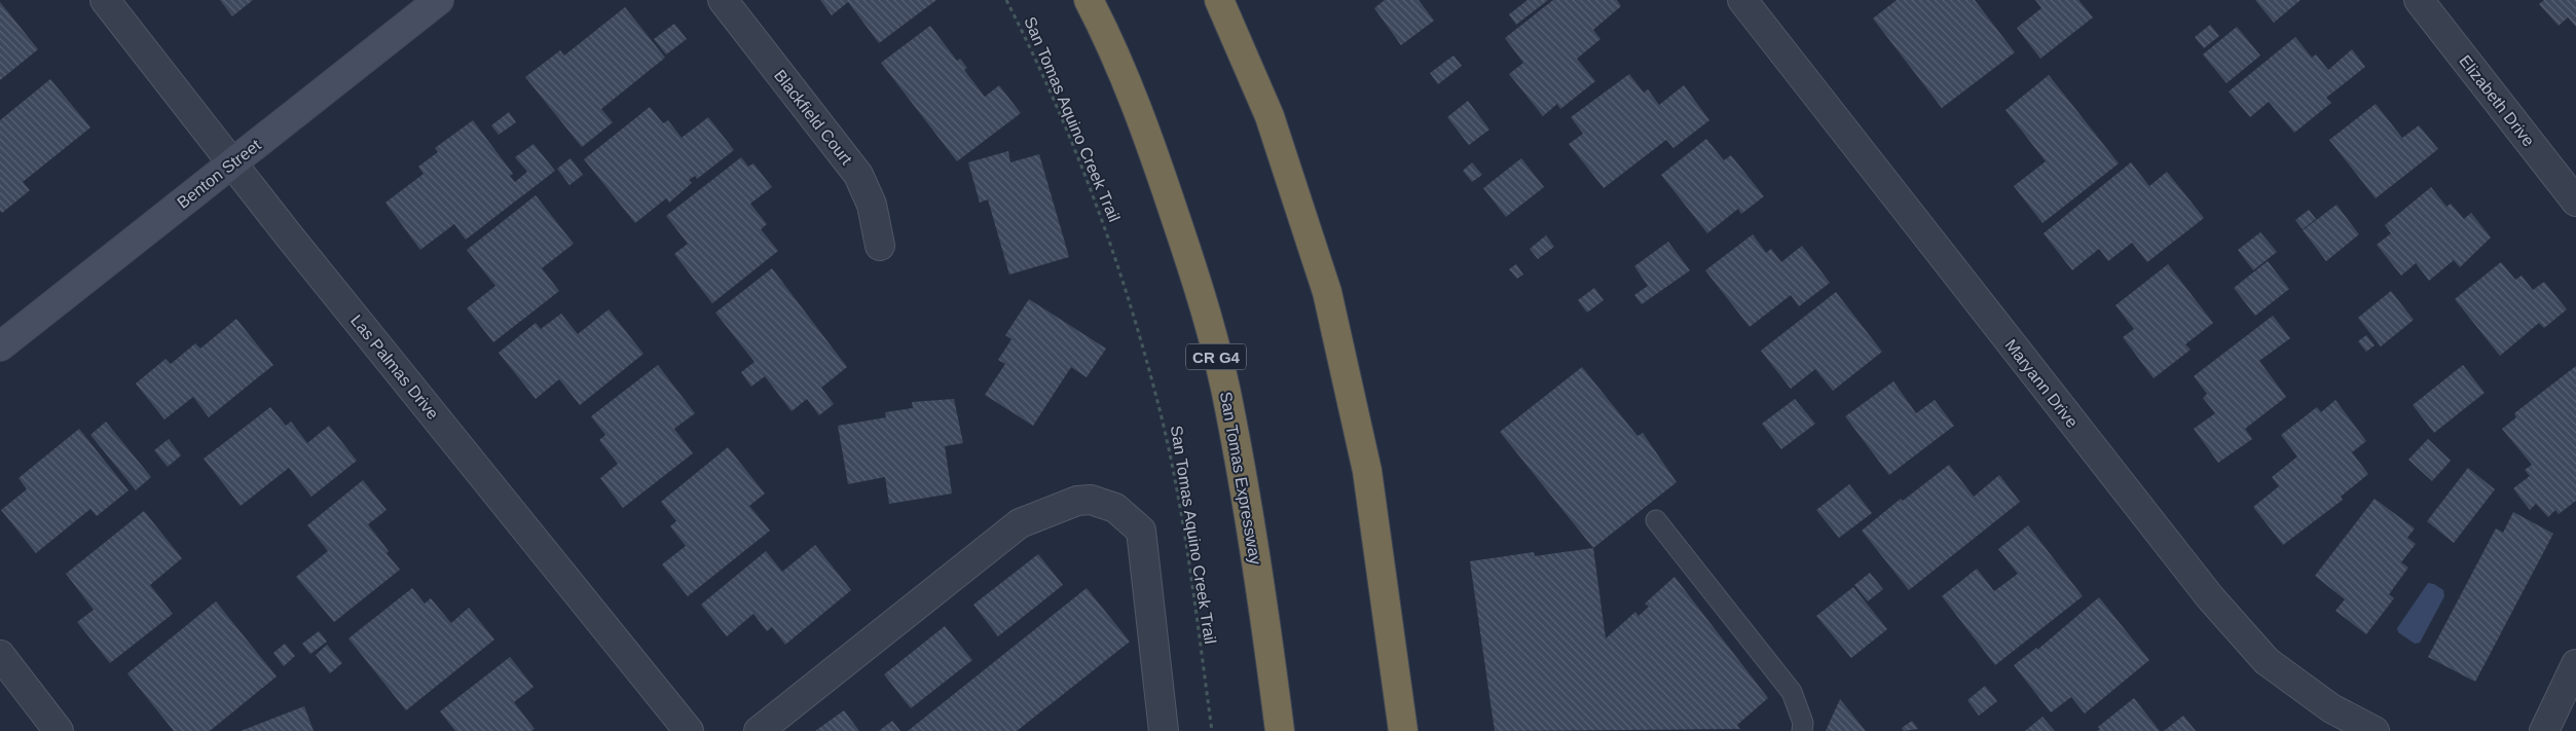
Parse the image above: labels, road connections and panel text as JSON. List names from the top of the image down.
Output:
{
  "streets": {
    "highway": ["CR G4", "San Tomas Expressway"],
    "main road": ["Benton Street"],
    "street": [
      "Elizabeth Drive",
      "Blackfield Court",
      "Las Palmas Drive",
      "Maryann Drive"
    ],
    "path": ["San Tomas Aquino Creek Trail"]
  },
  "crossings": [
    ["Benton Street", "Las Palmas Drive"]
  ]
}
